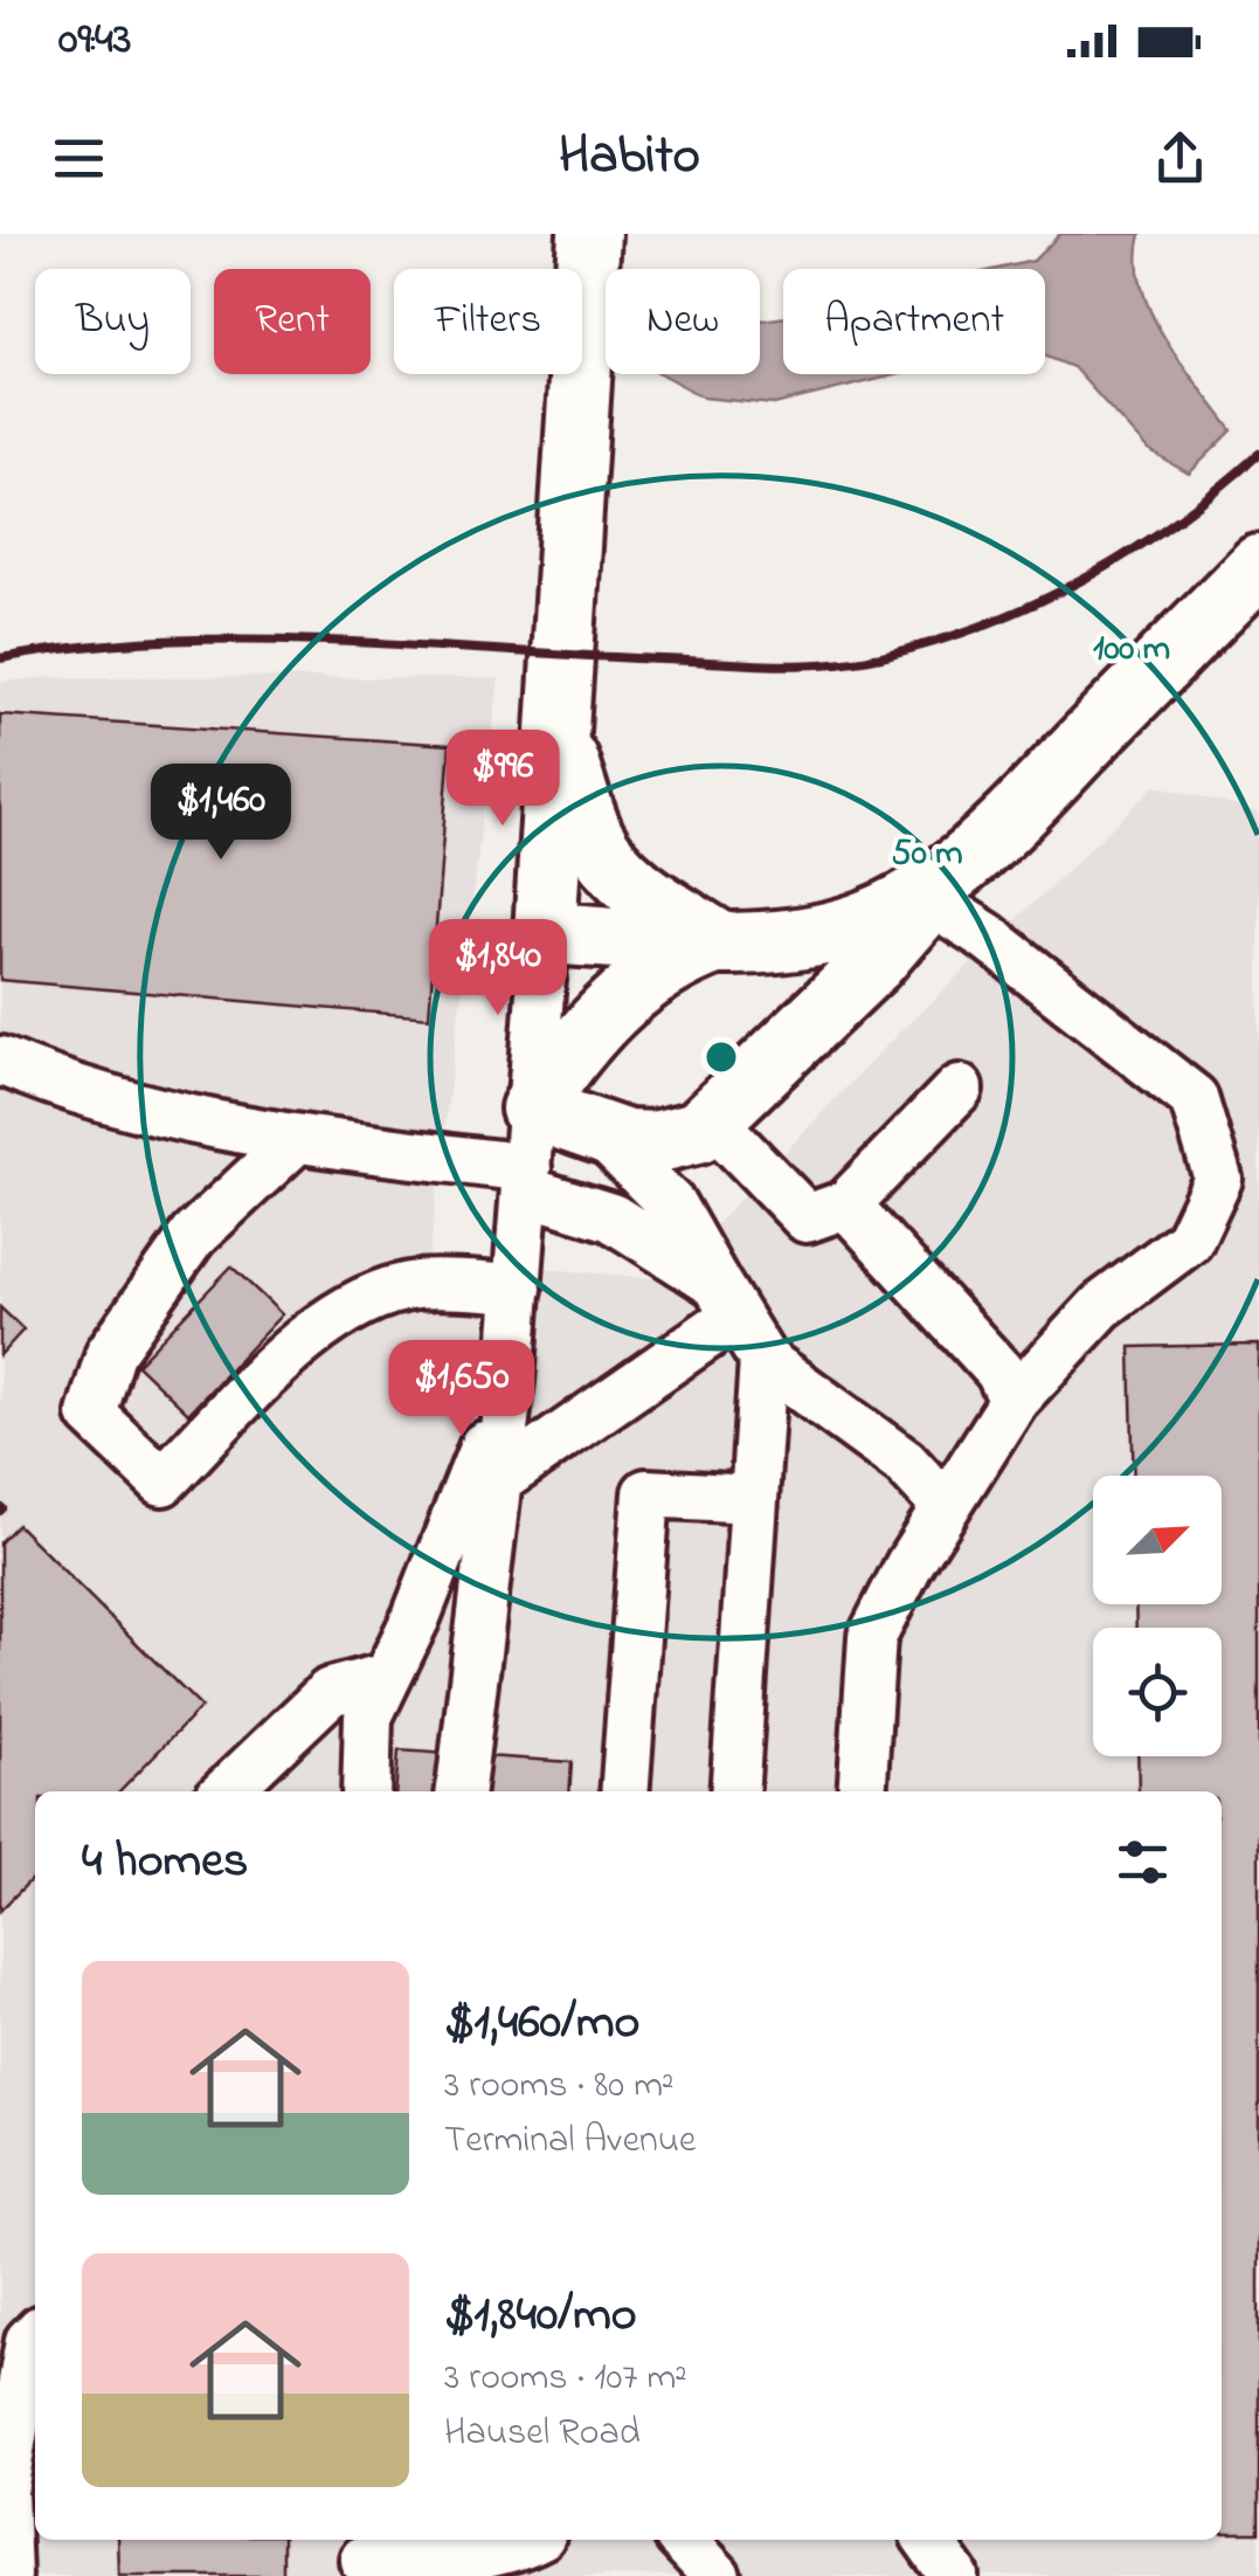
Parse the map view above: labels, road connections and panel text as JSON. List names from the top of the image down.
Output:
{
  "north": "top right",
  "page": {
    "status": "09:43",
    "header": "Habito",
    "chip": [
      "Buy",
      "Rent",
      "Filters",
      "New",
      "Apartment"
    ],
    "price": [
      "$996",
      "$1,460",
      "$1,840",
      "$1,650"
    ],
    "heading": "4 homes",
    "list": [
      {
        "name": "$1,460/mo",
        "note": "3 rooms · 80 m² · Terminal Avenue"
      },
      {
        "name": "$1,840/mo",
        "note": "3 rooms · 107 m² · Hausel Road"
      }
    ]
  },
  "rings": ["100 m", "50 m"]
}
